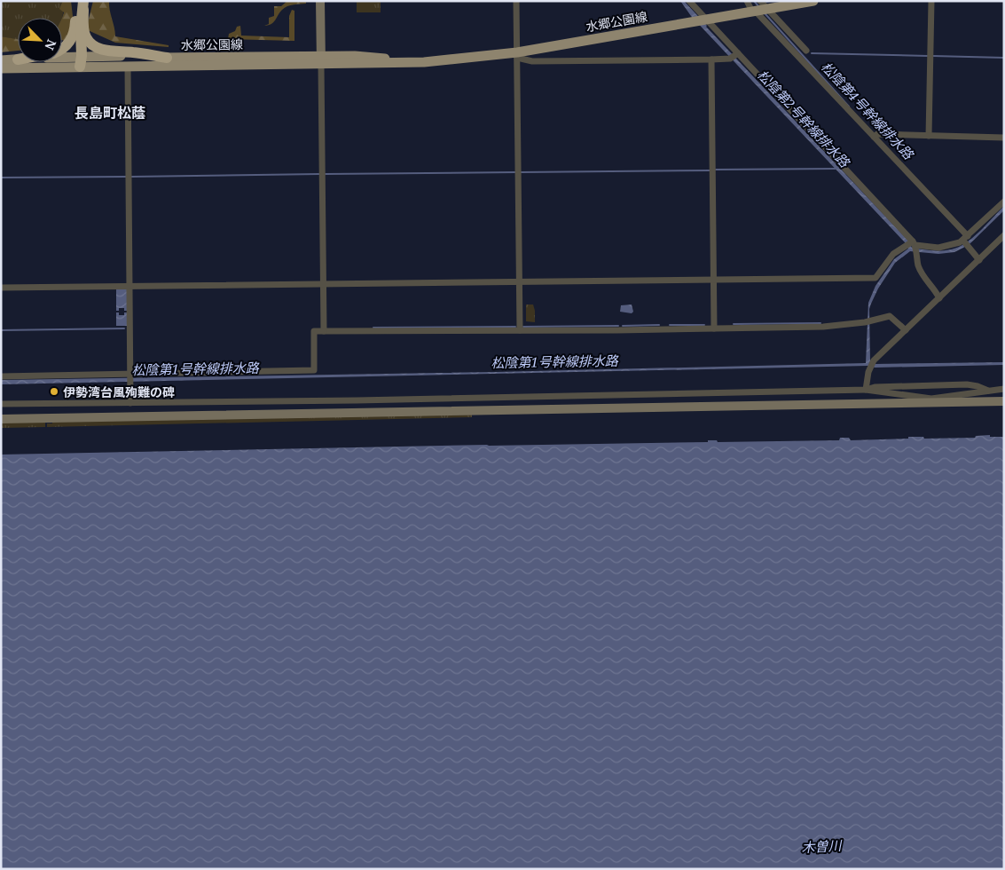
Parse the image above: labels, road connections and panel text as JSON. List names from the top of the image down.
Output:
{
  "streets": {
    "main road": ["水郷公園線"]
  },
  "districts": ["長島町松蔭"],
  "water": [
    "松陰第4号幹線排水路",
    "松陰第2号幹線排水路",
    "松陰第1号幹線排水路",
    "木曽川"
  ],
  "places": ["伊勢湾台風殉難の碑"],
  "north": "bottom right"
}
